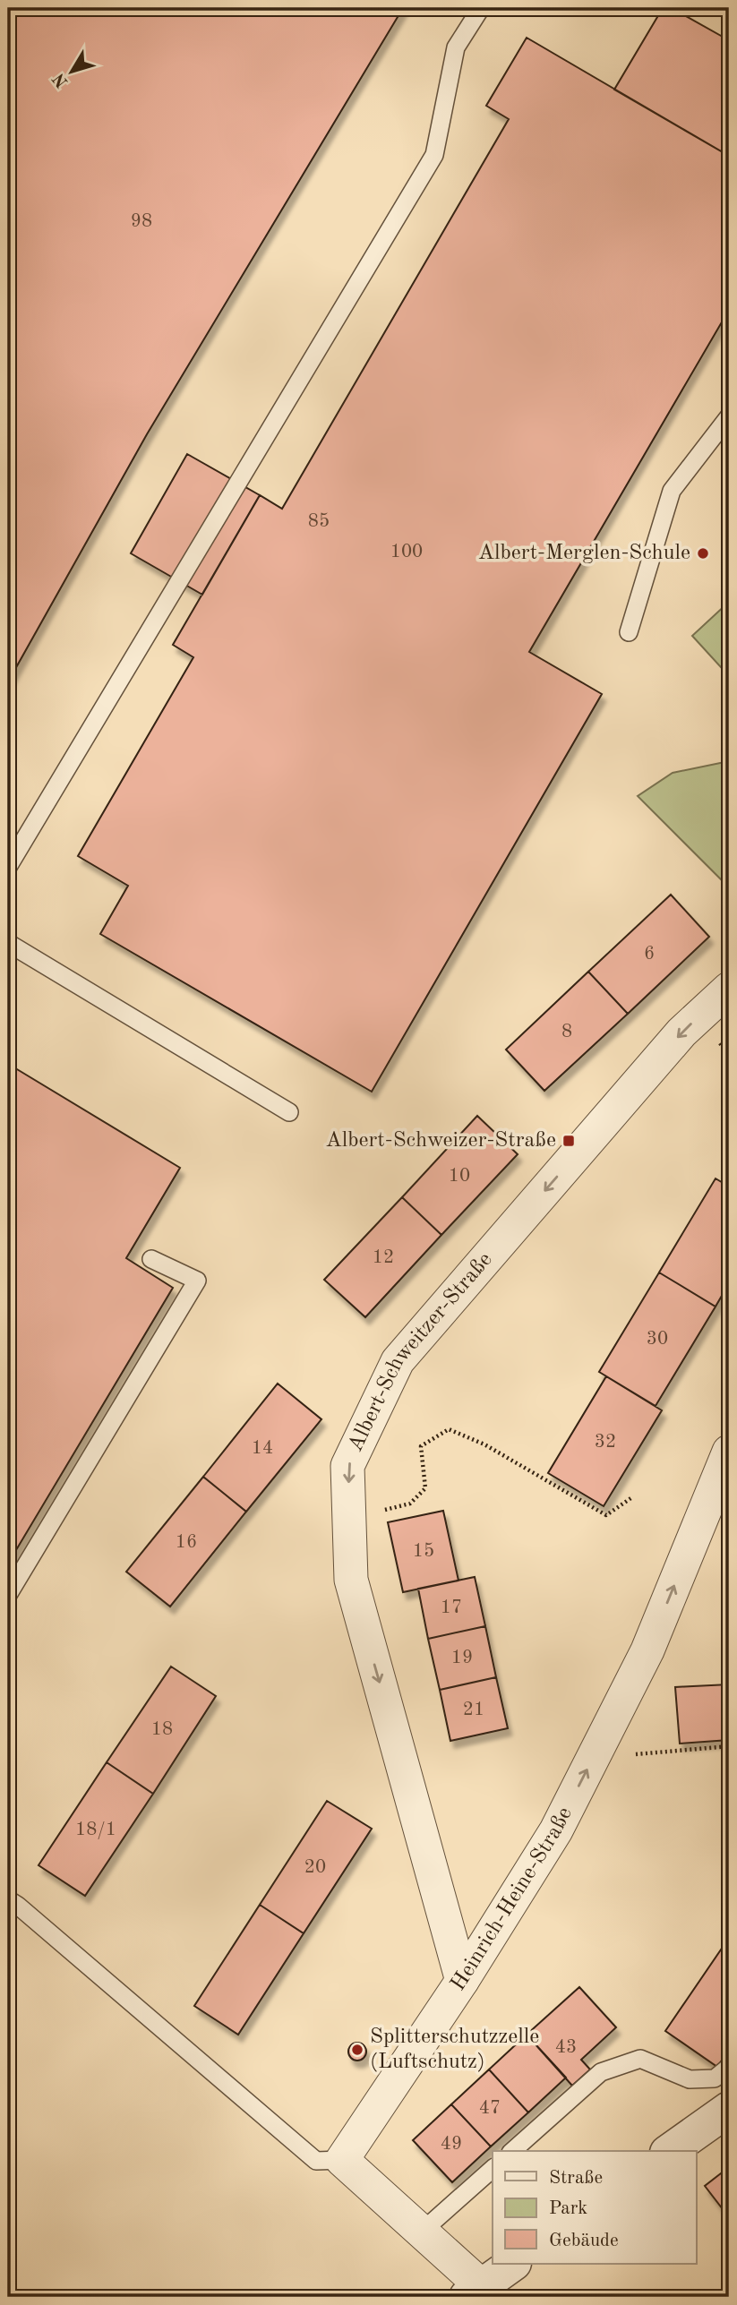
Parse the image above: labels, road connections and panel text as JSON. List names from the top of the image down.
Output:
{
  "streets": {
    "street": ["Albert-Schweitzer-Straße", "Heinrich-Heine-Straße"]
  },
  "crossings": [
    ["Albert-Schweitzer-Straße", "Heinrich-Heine-Straße"]
  ],
  "one_way": ["Albert-Schweitzer-Straße", "Heinrich-Heine-Straße"],
  "places": {
    "other": ["Albert-Merglen-Schule", "Splitterschutzzelle (Luftschutz)"],
    "transit": ["Albert-Schweizer-Straße"]
  },
  "house_numbers": [
    "98",
    "85",
    "100",
    "6",
    "8",
    "10",
    "12",
    "30",
    "32",
    "14",
    "16",
    "15",
    "17",
    "19",
    "21",
    "18",
    "18/1",
    "20",
    "43",
    "47",
    "49"
  ],
  "legend": ["Straße", "Park", "Gebäude"],
  "north": "bottom left"
}
